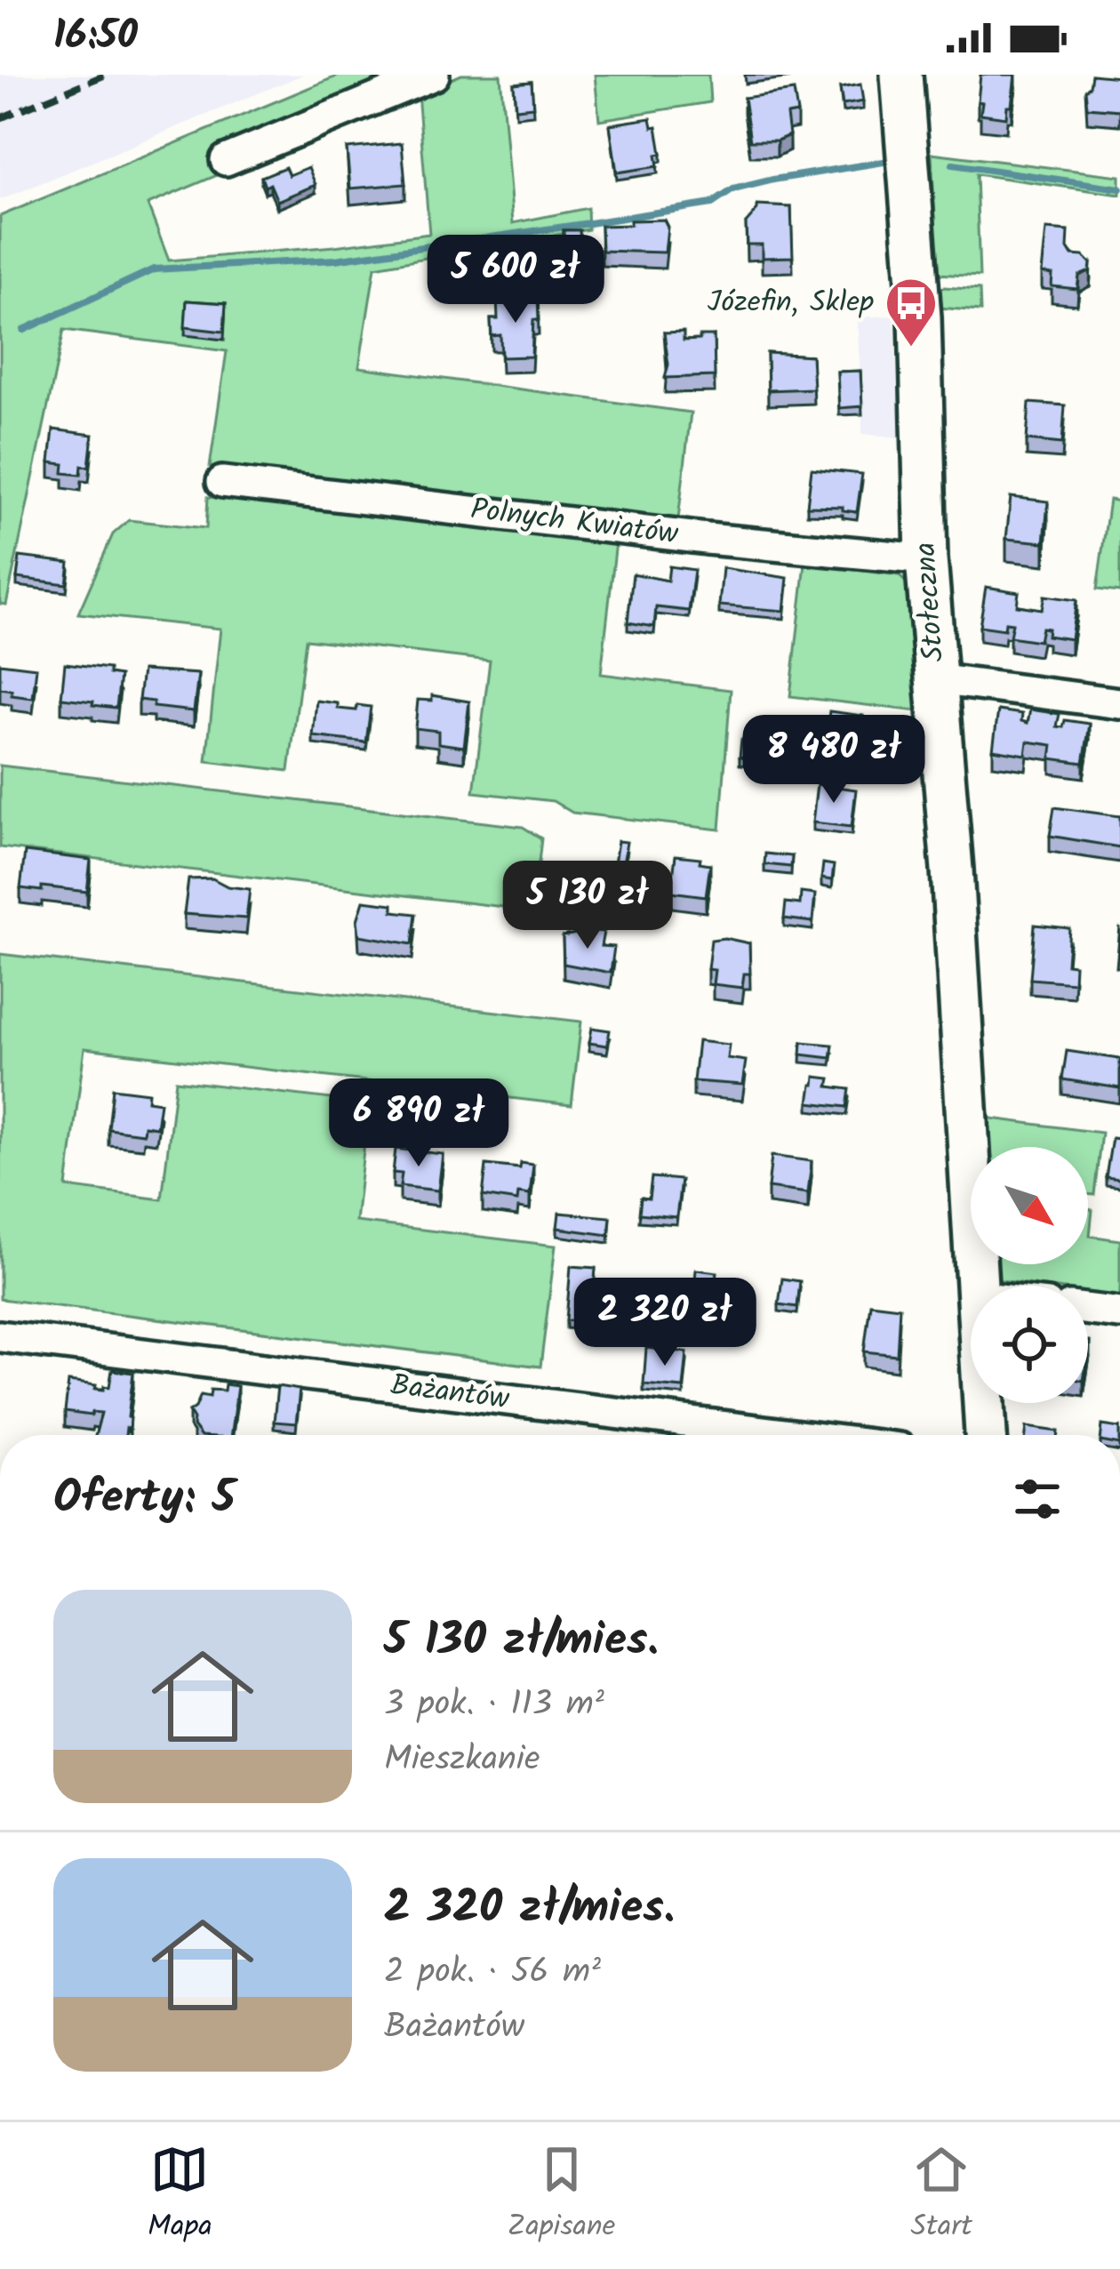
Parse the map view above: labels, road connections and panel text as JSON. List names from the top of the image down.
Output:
{
  "streets": {
    "street": ["Polnych Kwiatów", "Stołeczna", "Bażantów"]
  },
  "crossings": [
    ["Polnych Kwiatów", "Stołeczna"]
  ],
  "places": {
    "bus stop": ["Józefin, Sklep"]
  },
  "north": "bottom right",
  "page": {
    "status": "16:50",
    "price": [
      "5 600 zł",
      "8 480 zł",
      "5 130 zł",
      "6 890 zł",
      "2 320 zł"
    ],
    "heading": "Oferty: 5",
    "list": [
      {
        "name": "5 130 zł/mies.",
        "note": "3 pok. · 113 m² · Mieszkanie"
      },
      {
        "name": "2 320 zł/mies.",
        "note": "2 pok. · 56 m² · Bażantów"
      }
    ],
    "tabs": ["Mapa", "Zapisane", "Start"]
  }
}
